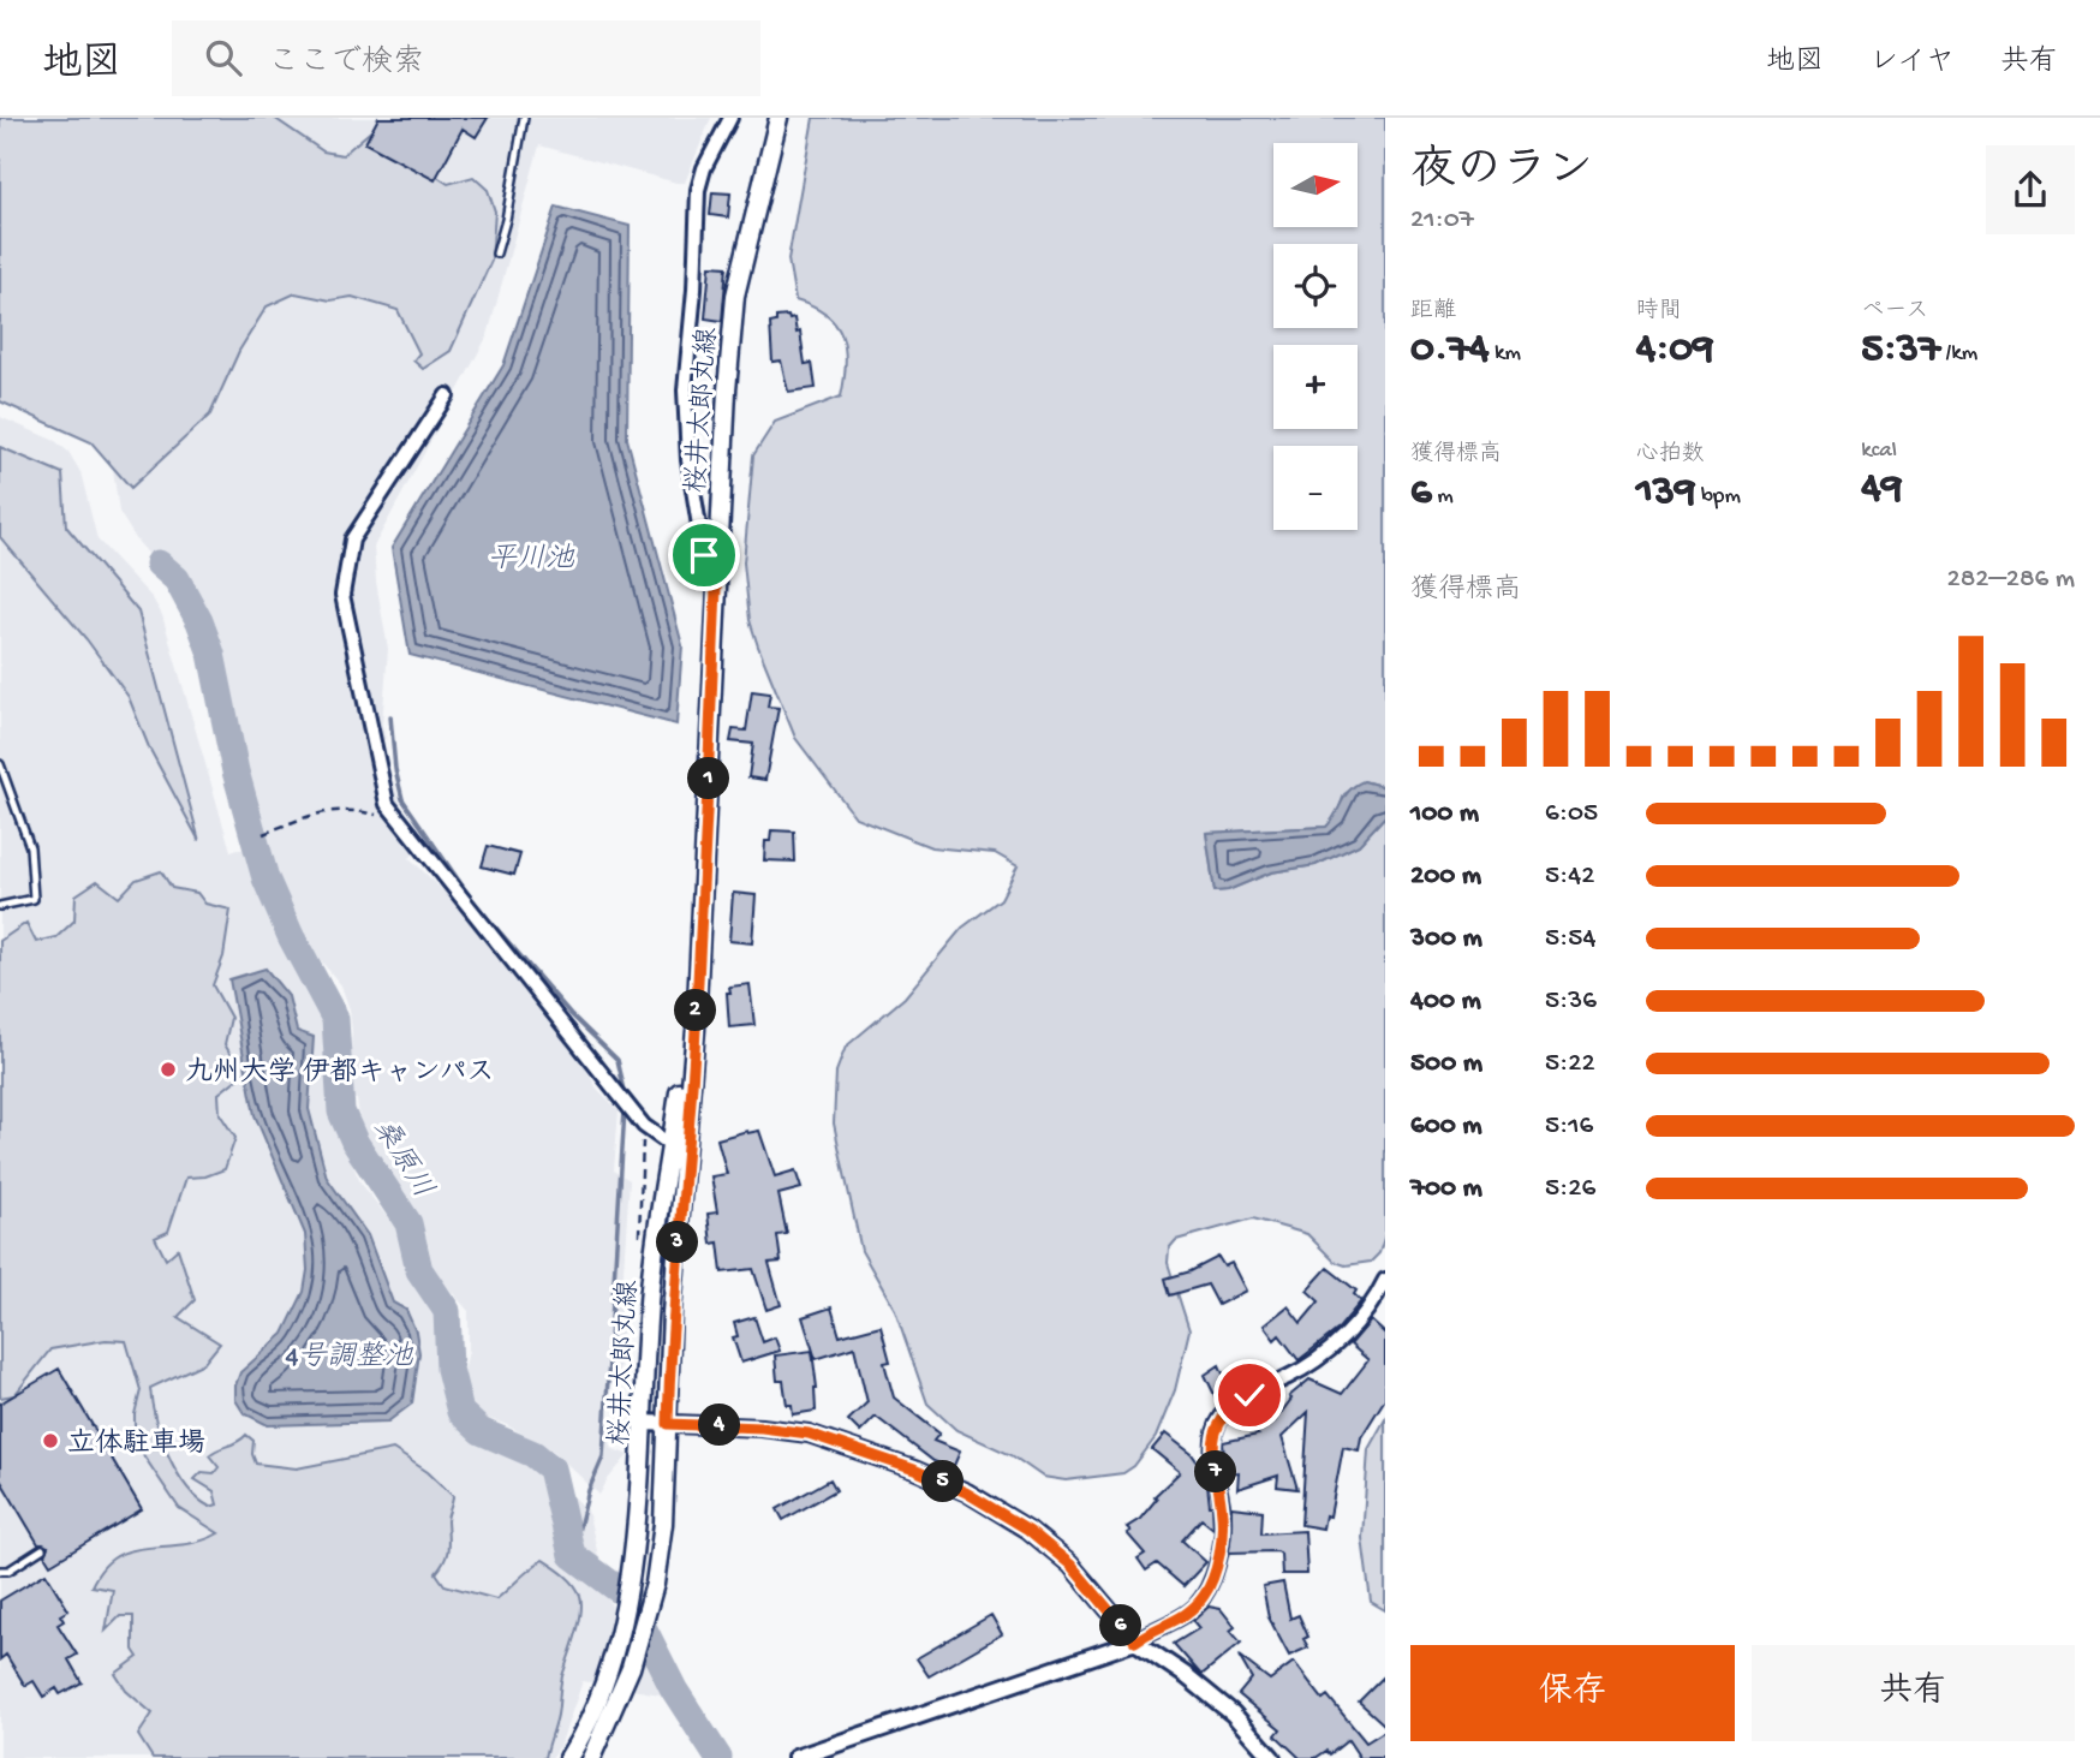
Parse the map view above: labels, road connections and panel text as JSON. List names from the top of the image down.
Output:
{
  "streets": {
    "main road": ["桜井太郎丸線"]
  },
  "water": ["平川池", "桑原川", "4号調整池"],
  "places": ["九州大学 伊都キャンパス", "立体駐車場"],
  "north": "right",
  "page": {
    "header": "地図",
    "search": "ここで検索",
    "nav": ["地図", "レイヤ", "共有"],
    "heading": ["夜のラン", "21:07"],
    "map_buttons": ["+", "−"],
    "stats": [
      ["距離", "0.74 km"],
      ["時間", "4:09"],
      ["ペース", "5:37 /km"],
      ["獲得標高", "6 m"],
      ["心拍数", "139 bpm"],
      ["kcal", "49"]
    ],
    "chart": ["獲得標高", "282–286 m"],
    "pins": [
      "1",
      "2",
      "3",
      "4",
      "7",
      "5",
      "6"
    ],
    "list": [
      {
        "name": "100 m",
        "note": "6:05"
      },
      {
        "name": "200 m",
        "note": "5:42"
      },
      {
        "name": "300 m",
        "note": "5:54"
      },
      {
        "name": "400 m",
        "note": "5:36"
      },
      {
        "name": "500 m",
        "note": "5:22"
      },
      {
        "name": "600 m",
        "note": "5:16"
      },
      {
        "name": "700 m",
        "note": "5:26"
      }
    ],
    "buttons": ["保存", "共有"]
  }
}
